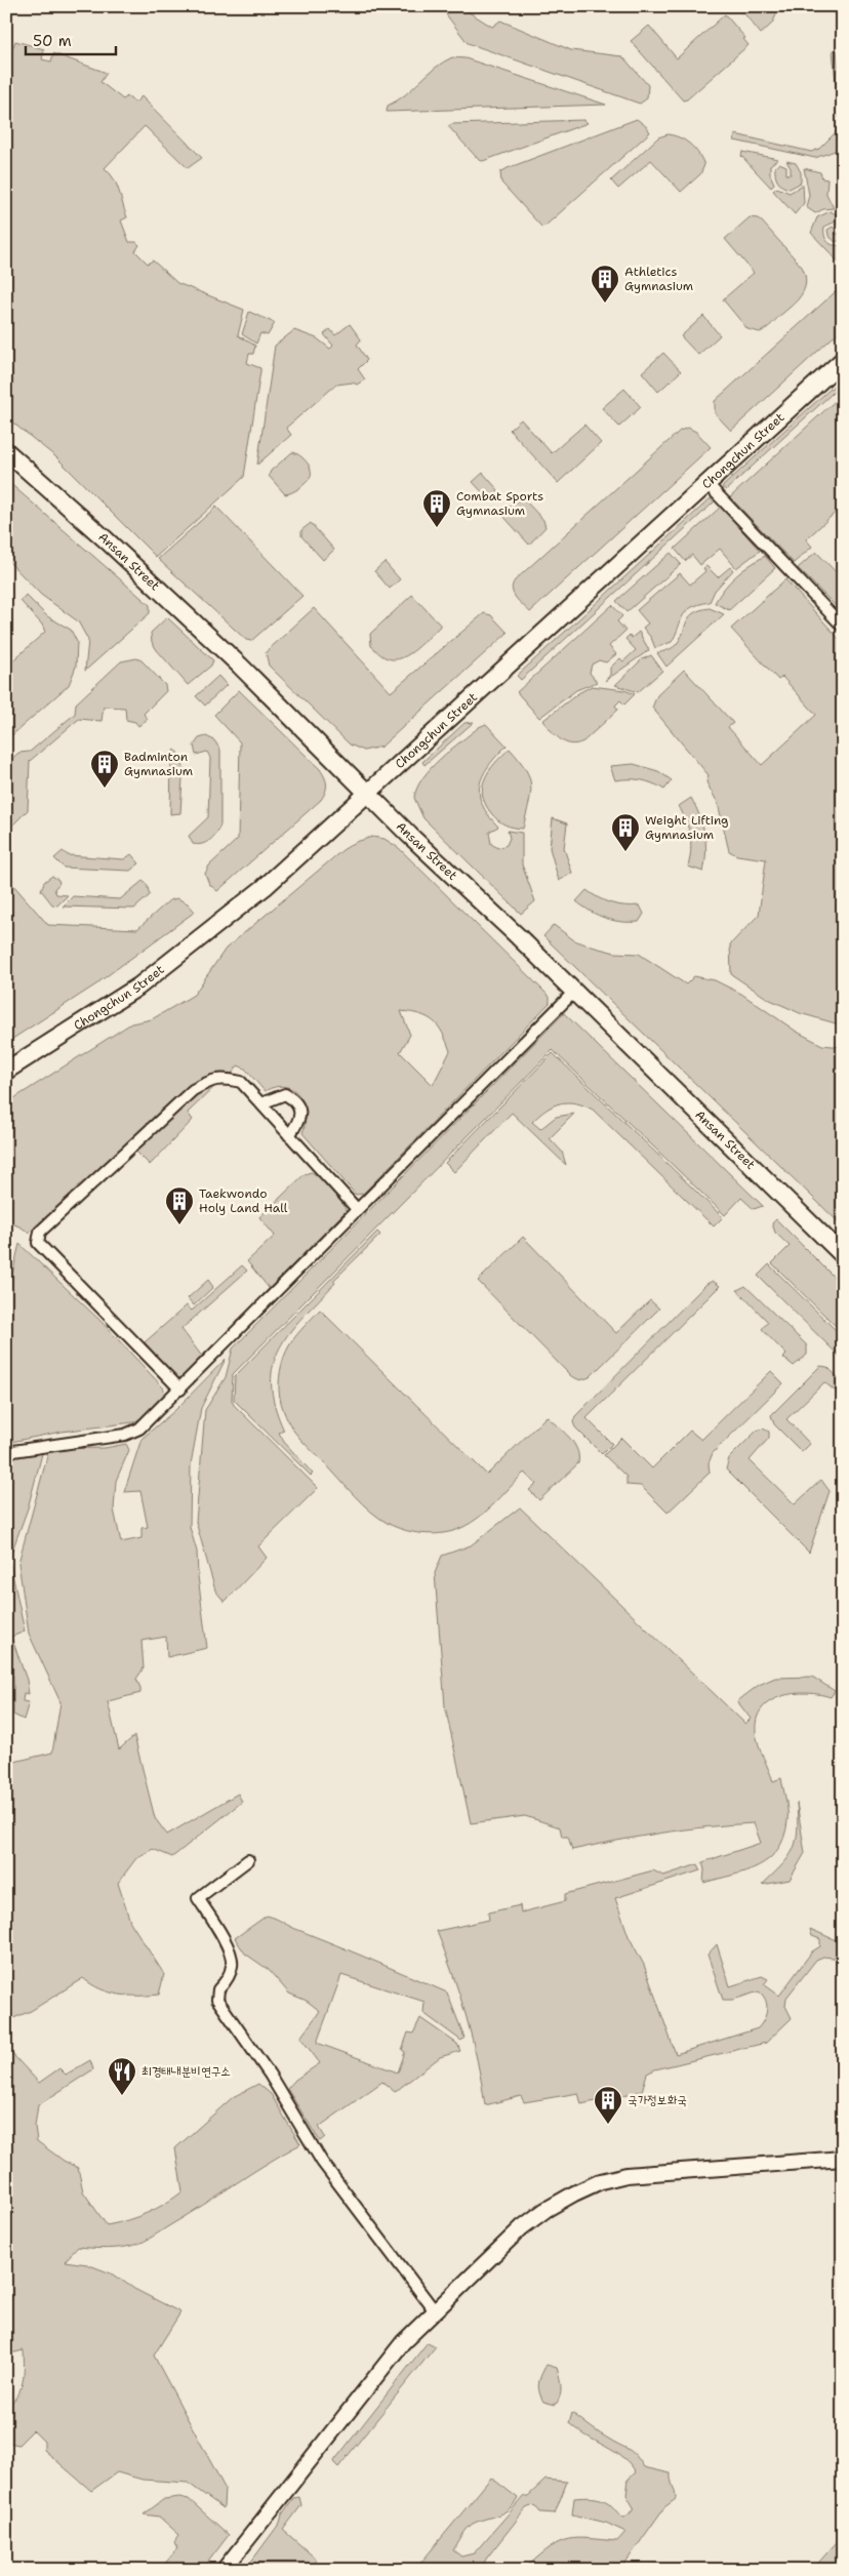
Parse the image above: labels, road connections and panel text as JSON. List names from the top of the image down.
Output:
{
  "streets": {
    "main road": ["Chongchun Street", "Ansan Street"]
  },
  "crossings": [
    ["Chongchun Street", "Ansan Street"]
  ],
  "places": {
    "building": [
      "Athletics Gymnasium",
      "Combat Sports Gymnasium",
      "Badminton Gymnasium",
      "Weight Lifting Gymnasium",
      "Taekwondo Holy Land Hall",
      "국가정보화국"
    ],
    "restaurant": ["최경태내분비연구소"]
  },
  "scale_bar": "50 m"
}
